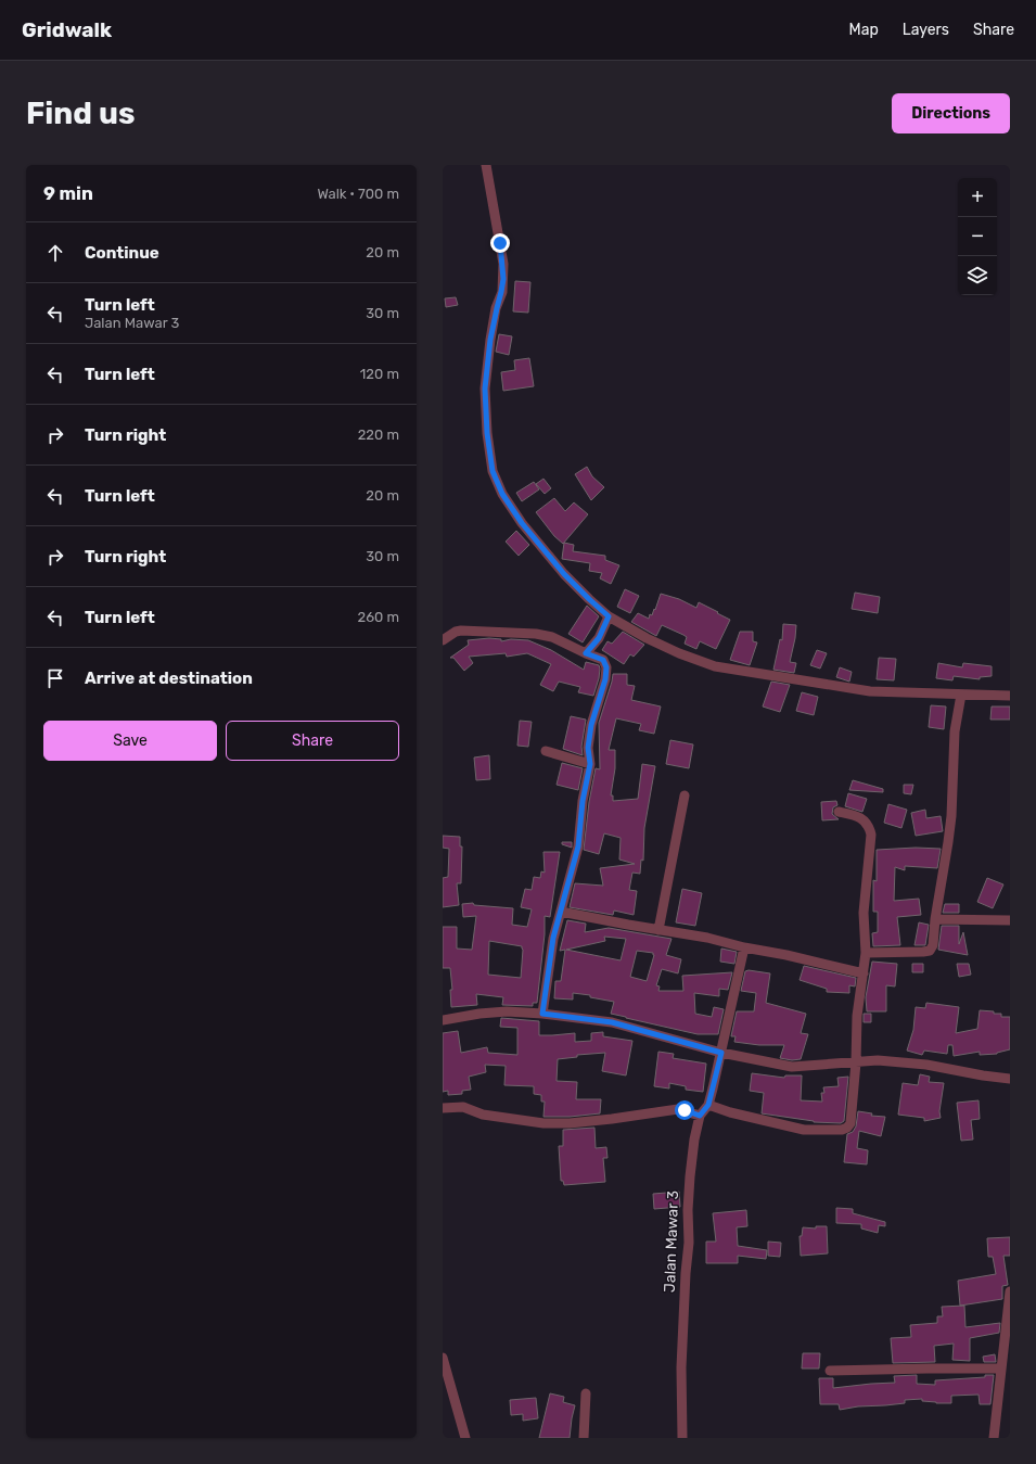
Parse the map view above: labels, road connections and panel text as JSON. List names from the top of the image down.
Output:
{
  "streets": {
    "street": ["Jalan Mawar 3"]
  },
  "page": {
    "header": "Gridwalk",
    "nav": ["Map", "Layers", "Share"],
    "buttons": [
      "Directions",
      ["Save", "Share"]
    ],
    "title": "Find us",
    "heading": ["9 min", "Walk · 700 m"],
    "map_buttons": ["+", "−"],
    "list": [
      ["Continue", "20 m"],
      ["Turn left", "Jalan Mawar 3", "30 m"],
      ["Turn left", "120 m"],
      ["Turn right", "220 m"],
      ["Turn left", "20 m"],
      ["Turn right", "30 m"],
      ["Turn left", "260 m"],
      "Arrive at destination"
    ]
  }
}
